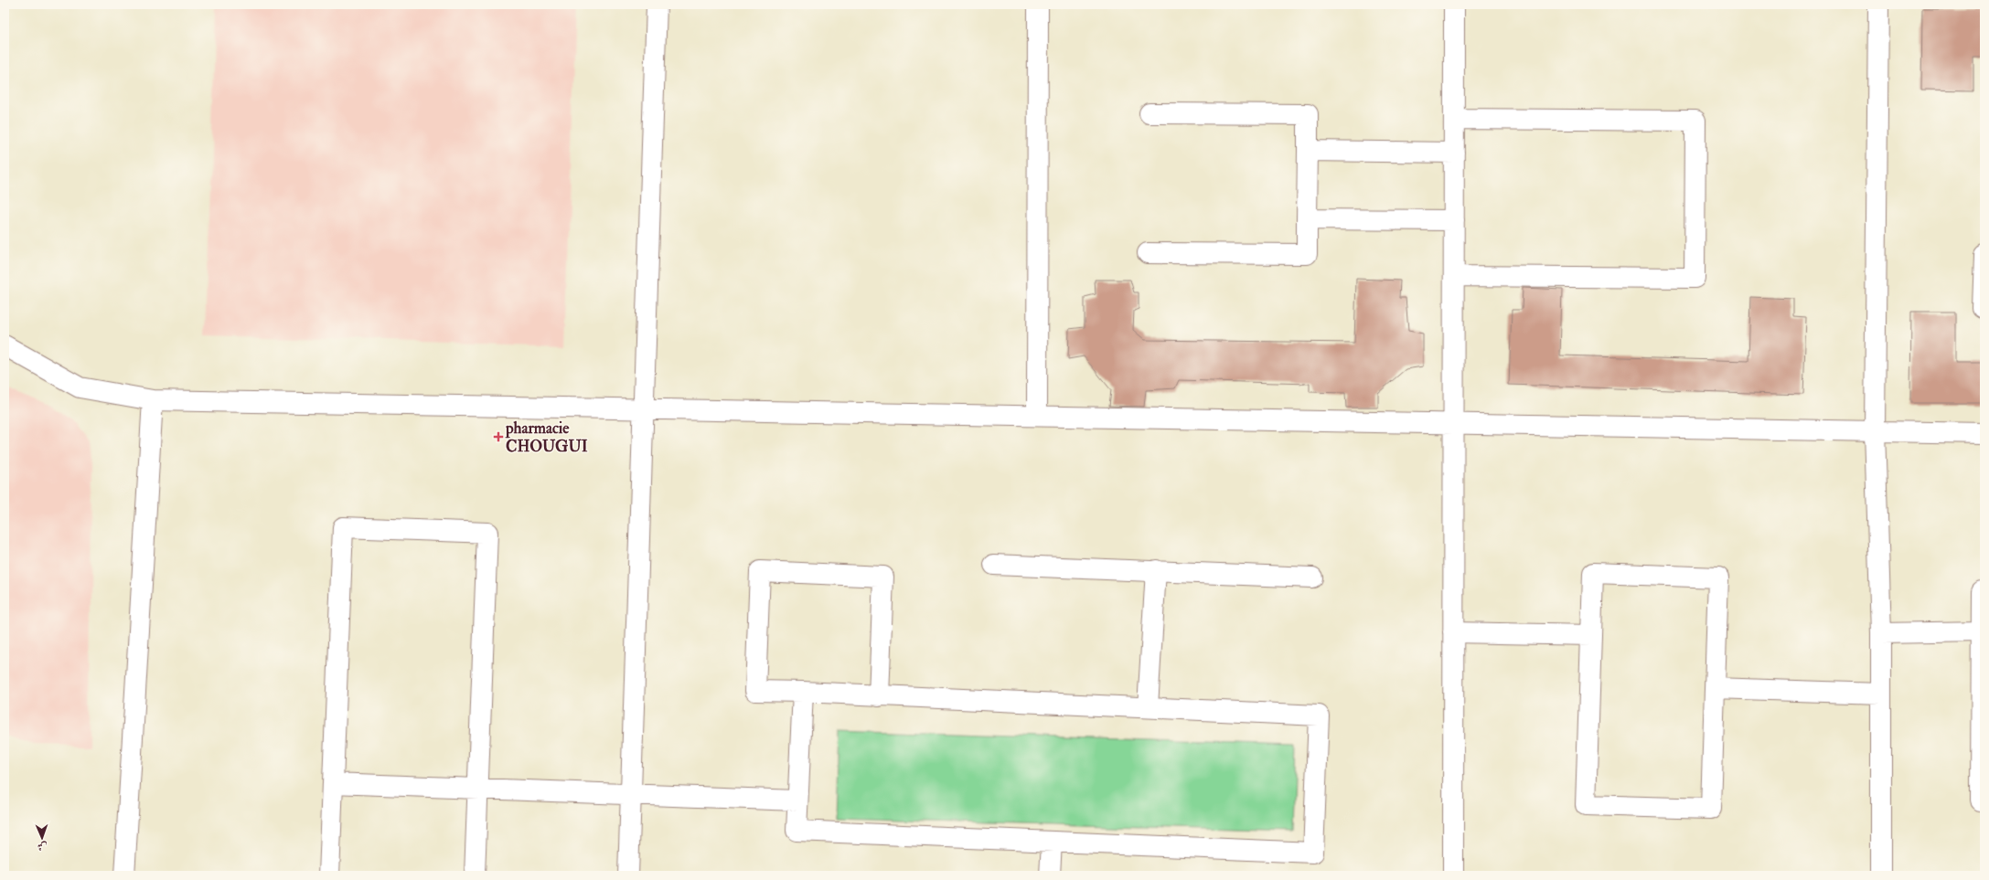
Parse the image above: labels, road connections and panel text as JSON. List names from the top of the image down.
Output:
{
  "places": {
    "health": ["pharmacie CHOUGUI"]
  },
  "north": "bottom"
}
